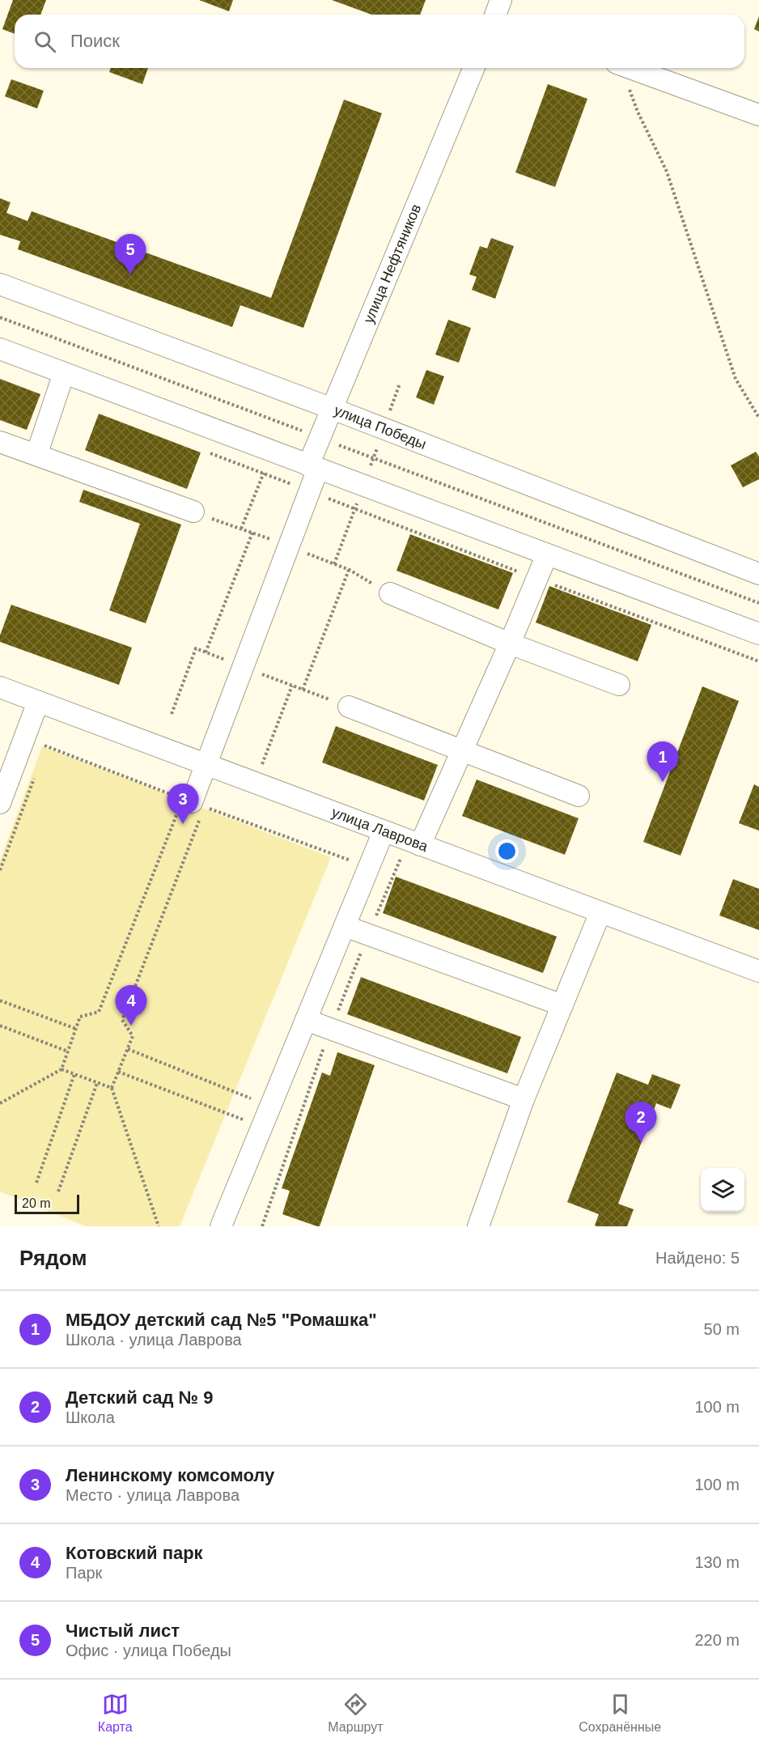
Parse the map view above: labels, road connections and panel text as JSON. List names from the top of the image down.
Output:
{
  "streets": {
    "street": ["улица Нефтяников", "улица Победы", "улица Лаврова"]
  },
  "crossings": [
    ["улица Нефтяников", "улица Победы"],
    ["улица Нефтяников", "улица Лаврова"]
  ],
  "scale_bar": "20 m",
  "page": {
    "search": "Поиск",
    "pins": [
      "5",
      "1",
      "3",
      "4",
      "2"
    ],
    "scale": "20 m",
    "heading": ["Рядом", "Найдено: 5"],
    "list": [
      {
        "mark": "1",
        "name": "МБДОУ детский сад №5 \"Ромашка\"",
        "note": "Школа · улица Лаврова",
        "value": "50 m"
      },
      {
        "mark": "2",
        "name": "Детский сад № 9",
        "note": "Школа",
        "value": "100 m"
      },
      {
        "mark": "3",
        "name": "Ленинскому комсомолу",
        "note": "Место · улица Лаврова",
        "value": "100 m"
      },
      {
        "mark": "4",
        "name": "Котовский парк",
        "note": "Парк",
        "value": "130 m"
      },
      {
        "mark": "5",
        "name": "Чистый лист",
        "note": "Офис · улица Победы",
        "value": "220 m"
      }
    ],
    "nav": ["Карта", "Маршрут", "Сохранённые"]
  }
}
